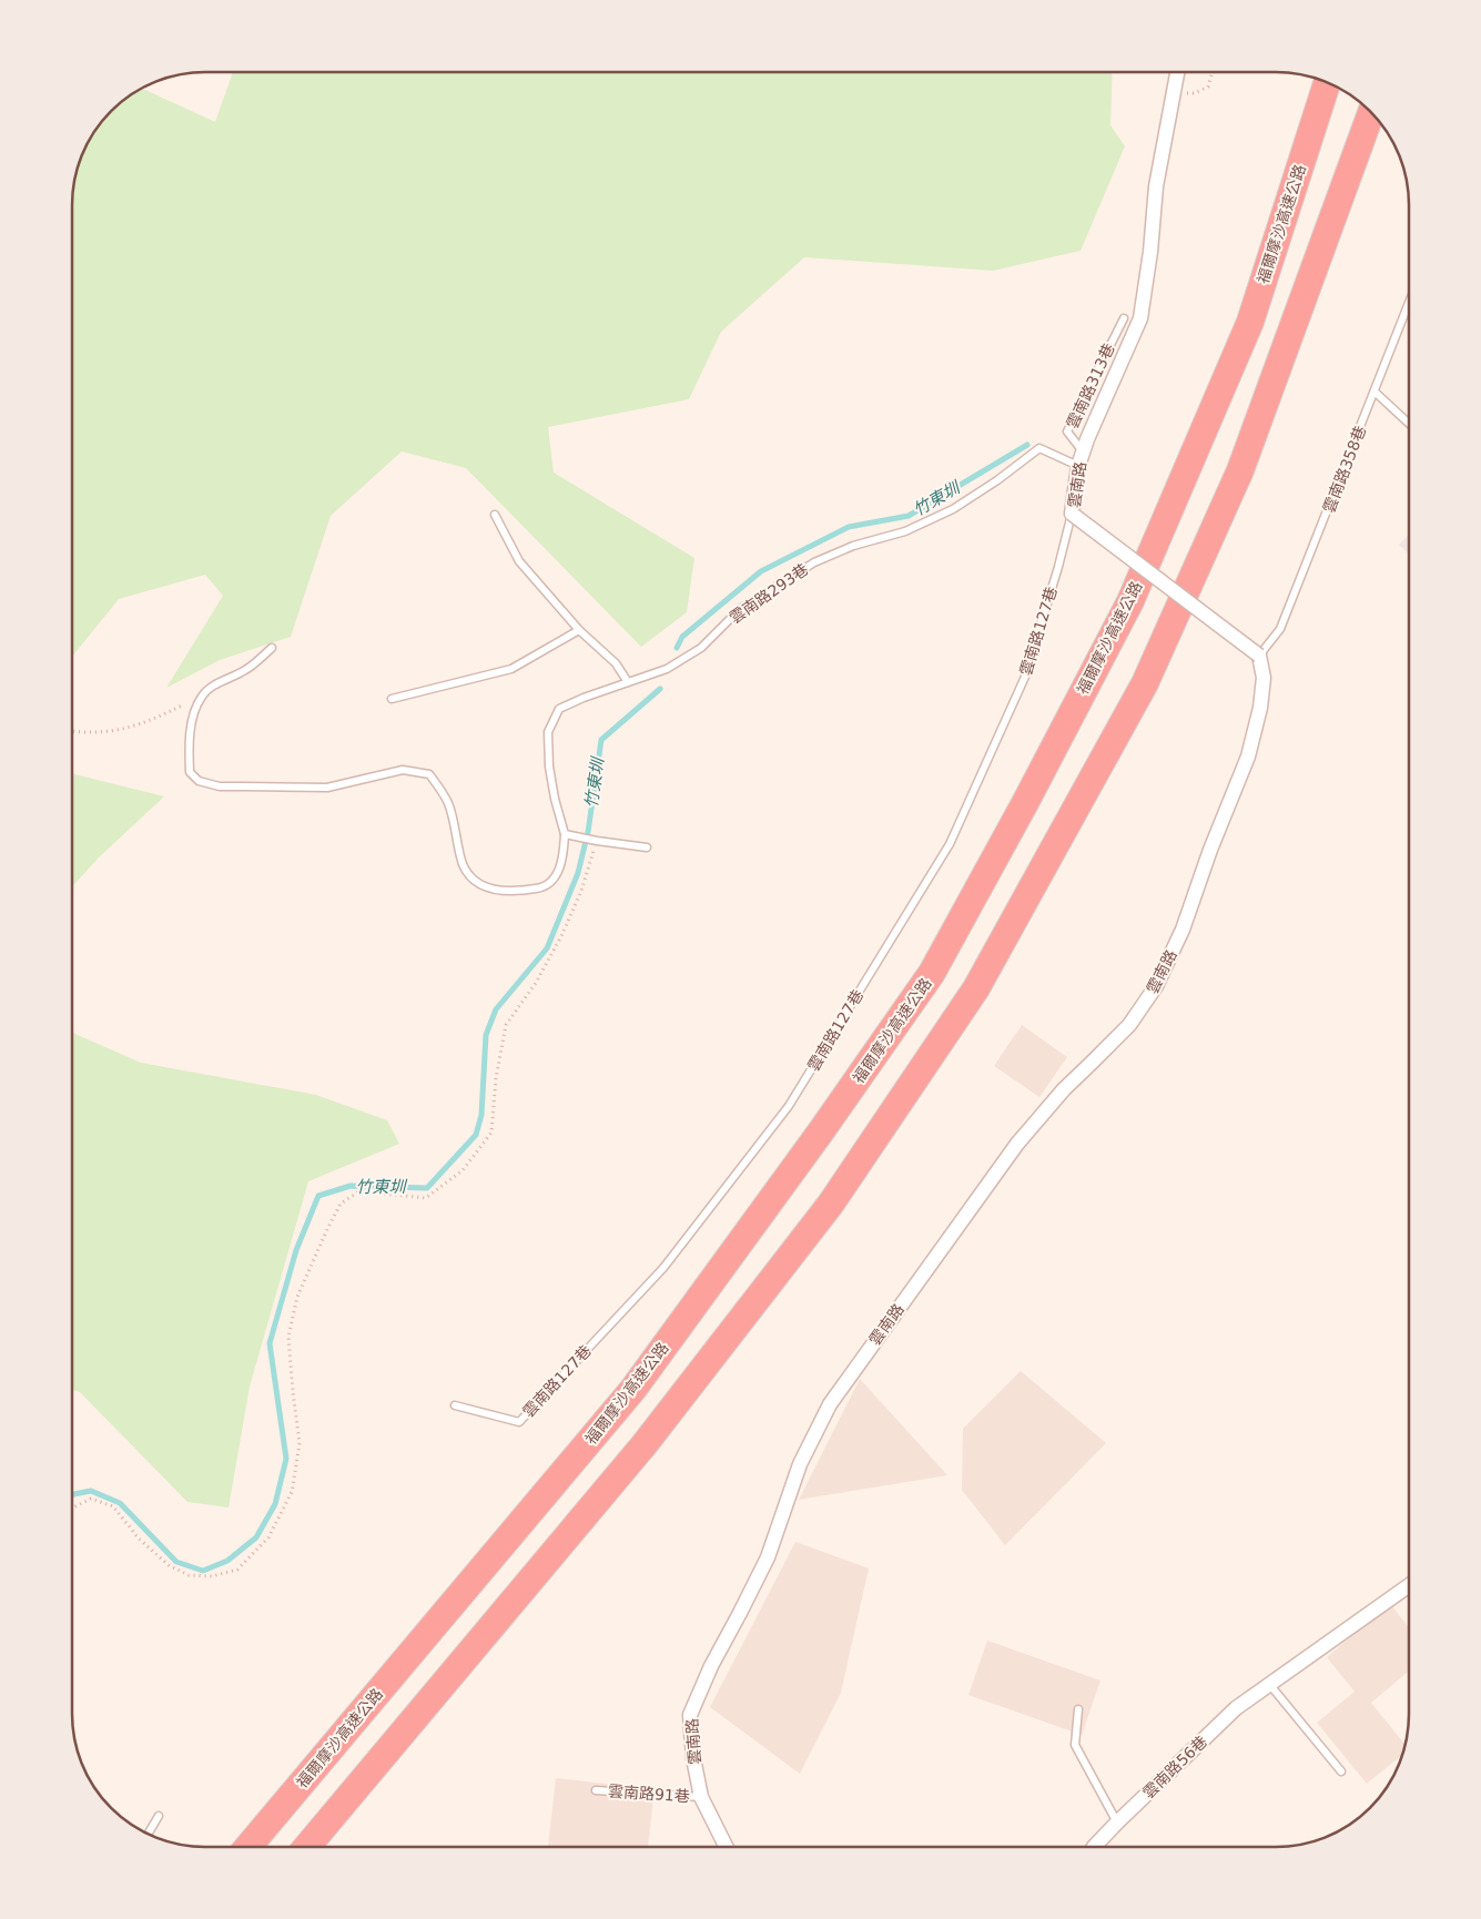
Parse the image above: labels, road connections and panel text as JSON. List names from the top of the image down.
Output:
{
  "streets": {
    "highway": ["福爾摩沙高速公路"],
    "street": ["雲南路", "雲南路56巷"],
    "lane": [
      "雲南路313巷",
      "雲南路358巷",
      "雲南路293巷",
      "雲南路127巷",
      "雲南路91巷"
    ]
  },
  "crossings": [
    ["雲南路313巷", "雲南路"],
    ["雲南路358巷", "雲南路"],
    ["雲南路", "雲南路293巷"],
    ["雲南路", "雲南路127巷"],
    ["雲南路", "雲南路91巷"]
  ],
  "water": ["竹東圳"]
}
